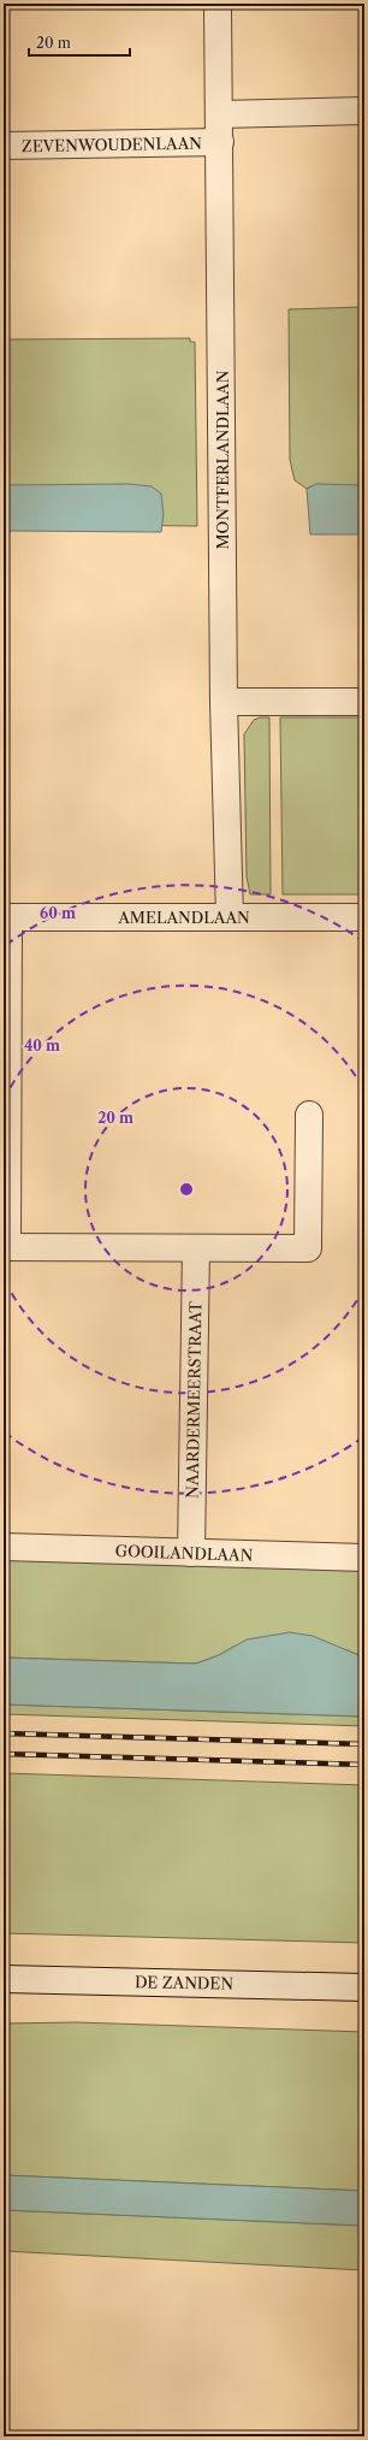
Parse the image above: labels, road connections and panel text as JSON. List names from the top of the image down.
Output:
{
  "streets": {
    "street": [
      "ZEVENWOUDENLAAN",
      "MONTFERLANDLAAN",
      "AMELANDLAAN",
      "NAARDERMEERSTRAAT",
      "GOOILANDLAAN",
      "DE ZANDEN"
    ]
  },
  "crossings": [
    ["ZEVENWOUDENLAAN", "MONTFERLANDLAAN"],
    ["MONTFERLANDLAAN", "AMELANDLAAN"],
    ["NAARDERMEERSTRAAT", "GOOILANDLAAN"]
  ],
  "scale_bar": "20 m",
  "rings": ["60 m", "40 m", "20 m"]
}
